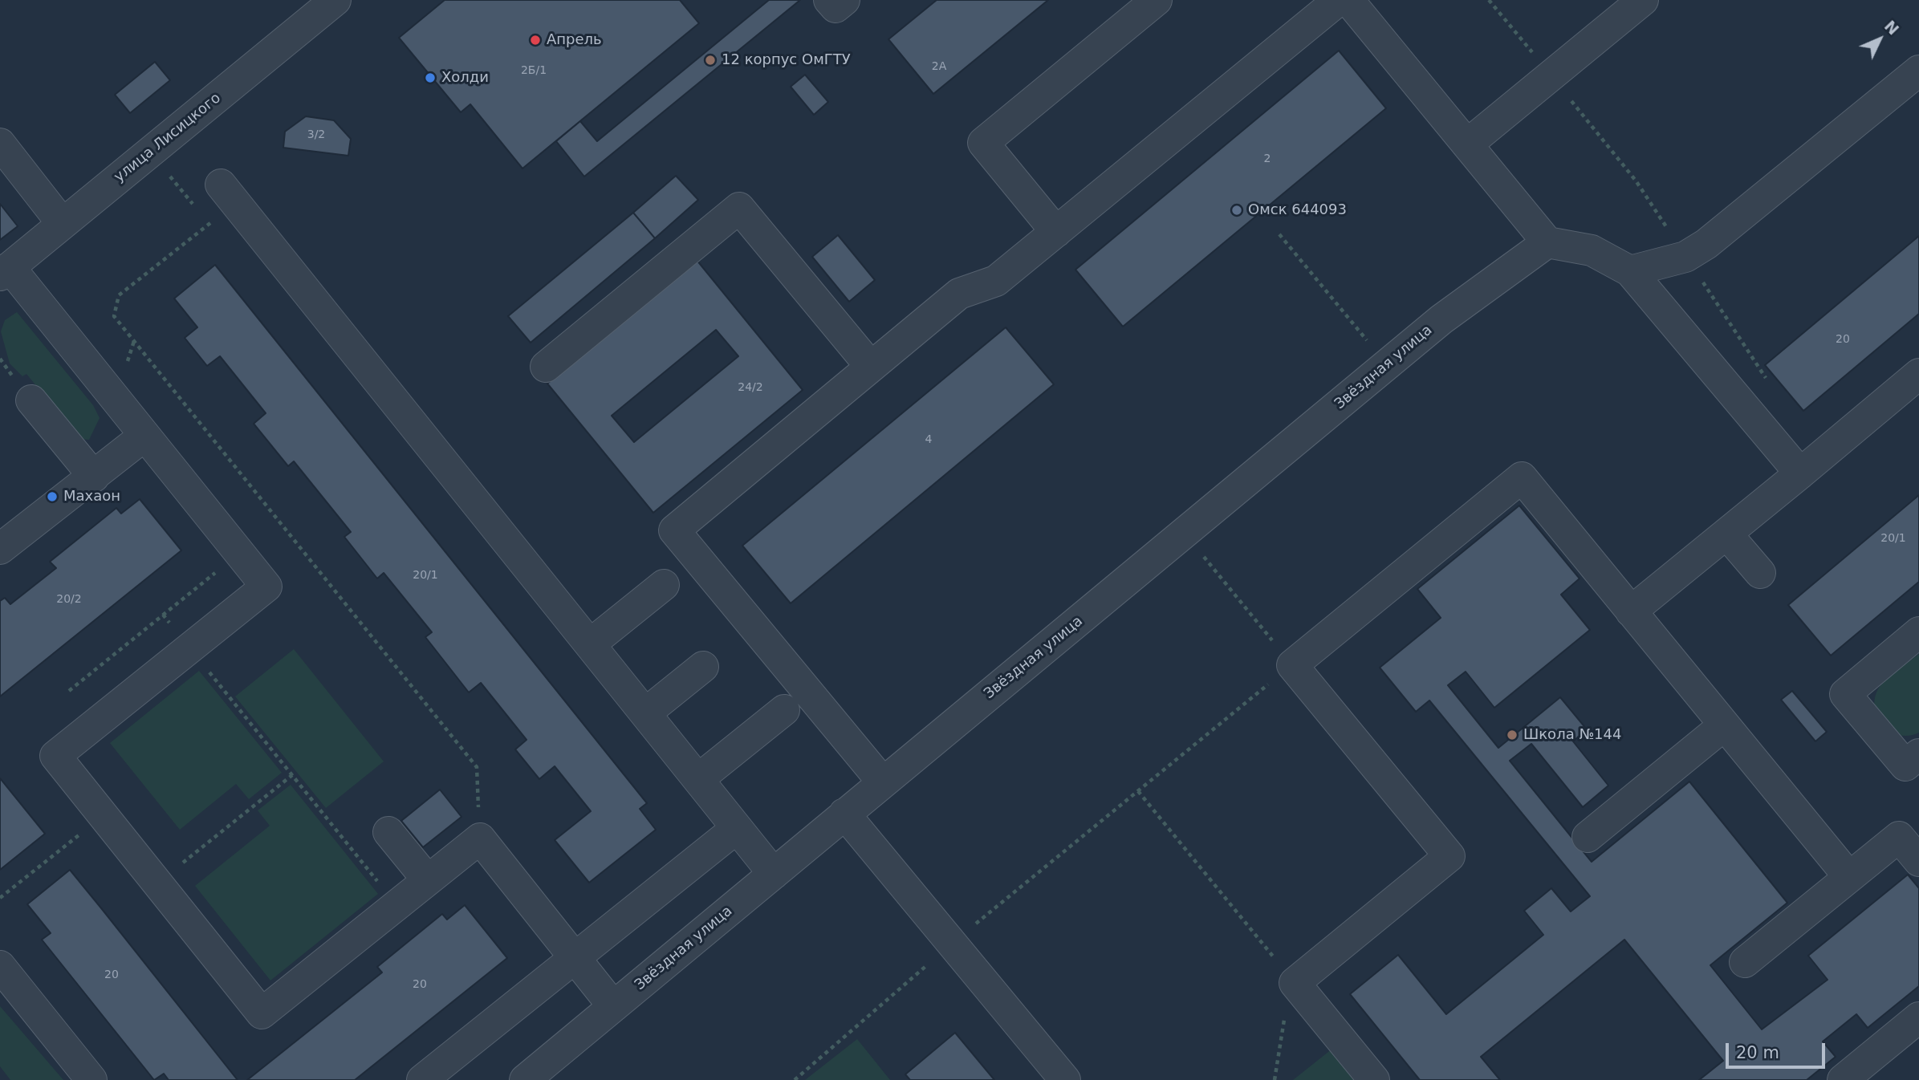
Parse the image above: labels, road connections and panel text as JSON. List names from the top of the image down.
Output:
{
  "streets": {
    "street": ["улица Лисицкого", "Звёздная улица"]
  },
  "places": [
    "Апрель",
    "12 корпус ОмГТУ",
    "Холди",
    "Омск 644093",
    "Махаон",
    "Школа №144"
  ],
  "house_numbers": [
    "2А",
    "2Б/1",
    "3/2",
    "2",
    "20",
    "24/2",
    "4",
    "20/1",
    "20/1",
    "20/2",
    "20",
    "20"
  ],
  "scale_bar": "20 m",
  "north": "top right"
}
